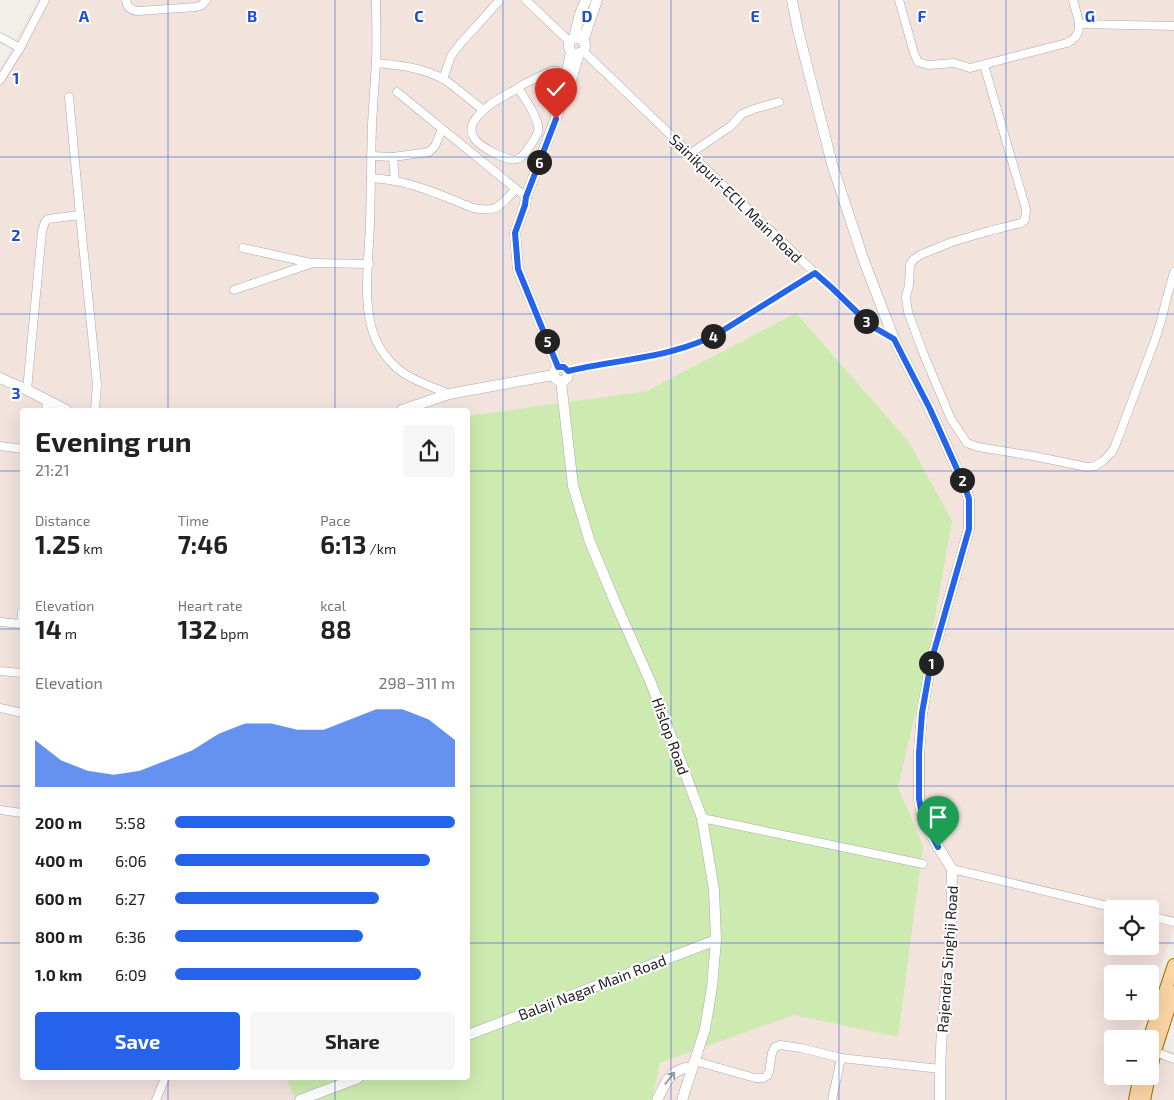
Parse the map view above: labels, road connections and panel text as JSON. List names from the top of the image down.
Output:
{
  "streets": {
    "street": [
      "Sainikpuri-ECIL Main Road",
      "Hislop Road",
      "Rajendra Singhji Road",
      "Balaji Nagar Main Road"
    ]
  },
  "crossings": [
    ["Sainikpuri-ECIL Main Road", "Hislop Road"],
    ["Sainikpuri-ECIL Main Road", "Rajendra Singhji Road"],
    ["Hislop Road", "Balaji Nagar Main Road"]
  ],
  "page": {
    "pins": [
      "6",
      "3",
      "4",
      "5",
      "2",
      "1"
    ],
    "heading": ["Evening run", "21:21"],
    "stats": [
      ["Distance", "1.25 km"],
      ["Time", "7:46"],
      ["Pace", "6:13 /km"],
      ["Elevation", "14 m"],
      ["Heart rate", "132 bpm"],
      ["kcal", "88"]
    ],
    "chart": ["Elevation", "298–311 m"],
    "list": [
      {
        "name": "200 m",
        "note": "5:58"
      },
      {
        "name": "400 m",
        "note": "6:06"
      },
      {
        "name": "600 m",
        "note": "6:27"
      },
      {
        "name": "800 m",
        "note": "6:36"
      },
      {
        "name": "1.0 km",
        "note": "6:09"
      }
    ],
    "map_buttons": ["+", "−"],
    "buttons": ["Save", "Share"]
  },
  "grid": {
    "columns": [
      "A",
      "B",
      "C",
      "D",
      "E",
      "F",
      "G"
    ],
    "rows": ["1", "2", "3"]
  }
}
